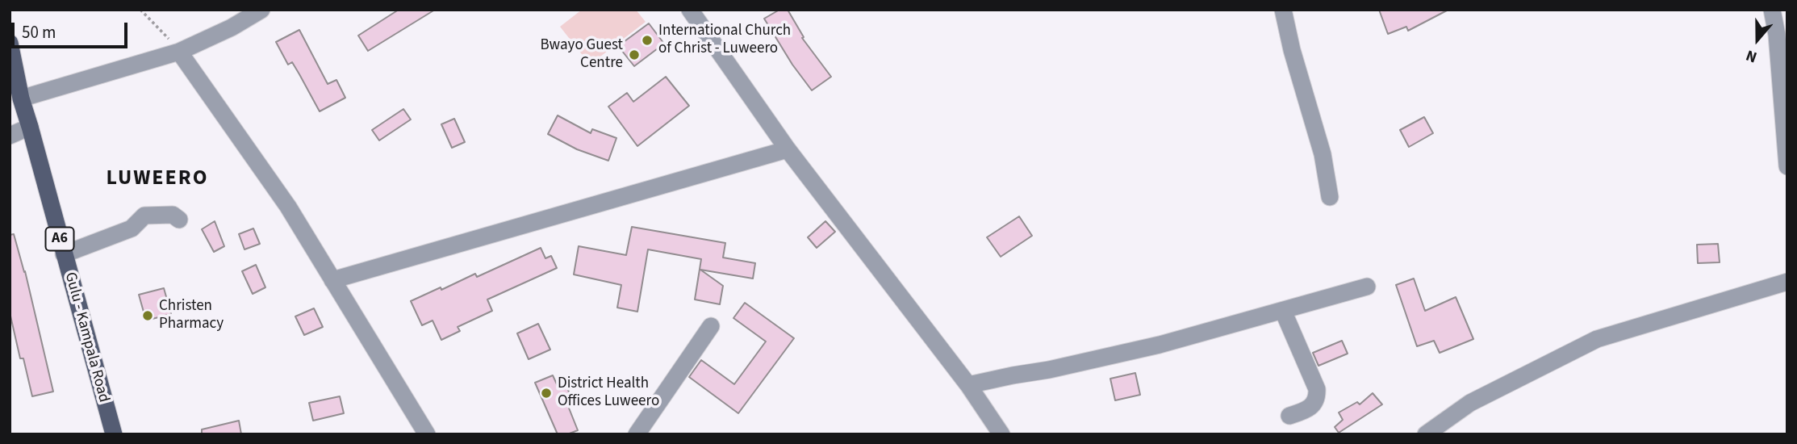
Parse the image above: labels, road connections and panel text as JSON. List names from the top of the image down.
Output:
{
  "streets": {
    "main road": ["A6", "Gulu - Kampala Road"]
  },
  "districts": ["LUWEERO"],
  "places": [
    "International Church of Christ - Luweero",
    "Bwayo Guest Centre",
    "Christen Pharmacy",
    "District Health Offices Luweero"
  ],
  "scale_bar": "50 m",
  "north": "bottom"
}
